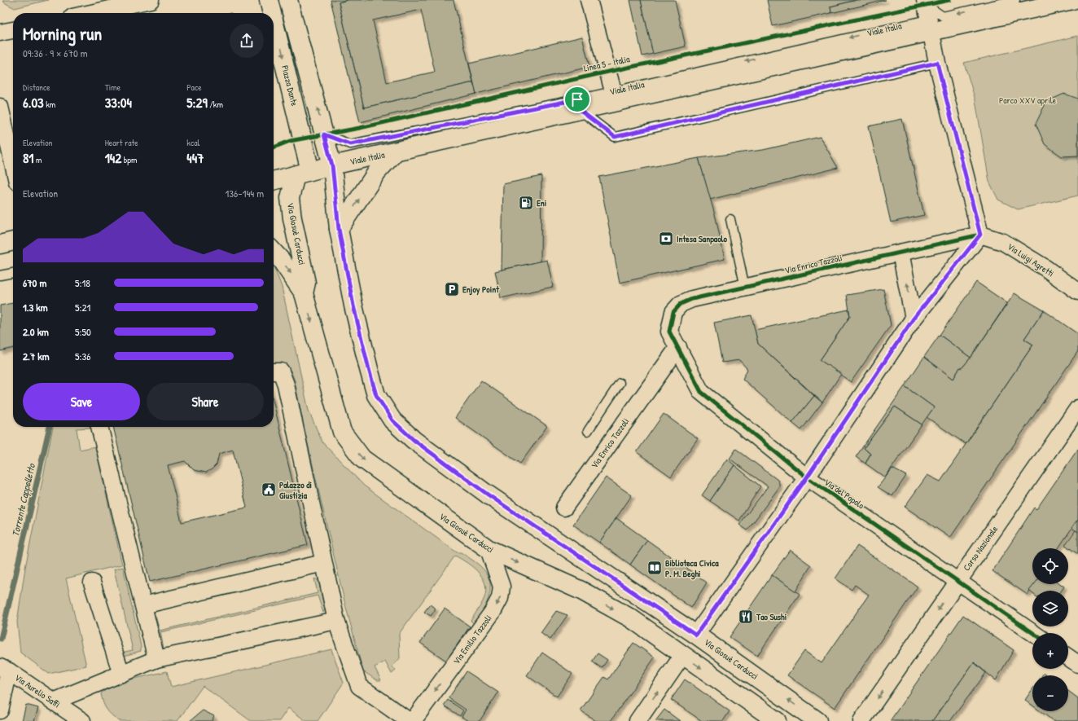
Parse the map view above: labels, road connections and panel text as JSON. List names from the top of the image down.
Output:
{
  "streets": {
    "main road": ["Viale Italia", "Piazza Dante", "Via Giosuè Carducci"],
    "street": [
      "Via Luigi Agretti",
      "Via Enrico Tazzoli",
      "Via del Popolo",
      "Corso Nazionale",
      "Via Emilio Tazzoli",
      "Via Aurelio Saffi"
    ],
    "cycle path": ["Linea 5 - Italia"]
  },
  "crossings": [
    ["Viale Italia", "Piazza Dante"],
    ["Viale Italia", "Via Giosuè Carducci"],
    ["Piazza Dante", "Via Giosuè Carducci"],
    ["Via Giosuè Carducci", "Via Emilio Tazzoli"],
    ["Via Luigi Agretti", "Via Enrico Tazzoli"],
    ["Via Enrico Tazzoli", "Via del Popolo"],
    ["Via del Popolo", "Corso Nazionale"]
  ],
  "one_way": ["Corso Nazionale", "Via Emilio Tazzoli"],
  "water": ["Torrente Cappelletto"],
  "parks": ["Parco XXV aprile"],
  "places": {
    "fuel station": ["Eni"],
    "bank": ["Intesa Sanpaolo"],
    "parking": ["Enjoy Point"],
    "public building": ["Palazzo di Giustizia"],
    "library": ["Biblioteca Civica P. M. Beghi"],
    "restaurant": ["Tao Sushi"]
  },
  "page": {
    "heading": ["Morning run", "09:36 · 9 × 670 m"],
    "stats": [
      ["Distance", "6.03 km"],
      ["Time", "33:04"],
      ["Pace", "5:29 /km"],
      ["Elevation", "81 m"],
      ["Heart rate", "142 bpm"],
      ["kcal", "447"]
    ],
    "chart": ["Elevation", "136–144 m"],
    "list": [
      {
        "name": "670 m",
        "note": "5:18"
      },
      {
        "name": "1.3 km",
        "note": "5:21"
      },
      {
        "name": "2.0 km",
        "note": "5:50"
      },
      {
        "name": "2.7 km",
        "note": "5:36"
      }
    ],
    "buttons": ["Save", "Share"],
    "map_buttons": ["+", "−"]
  }
}
